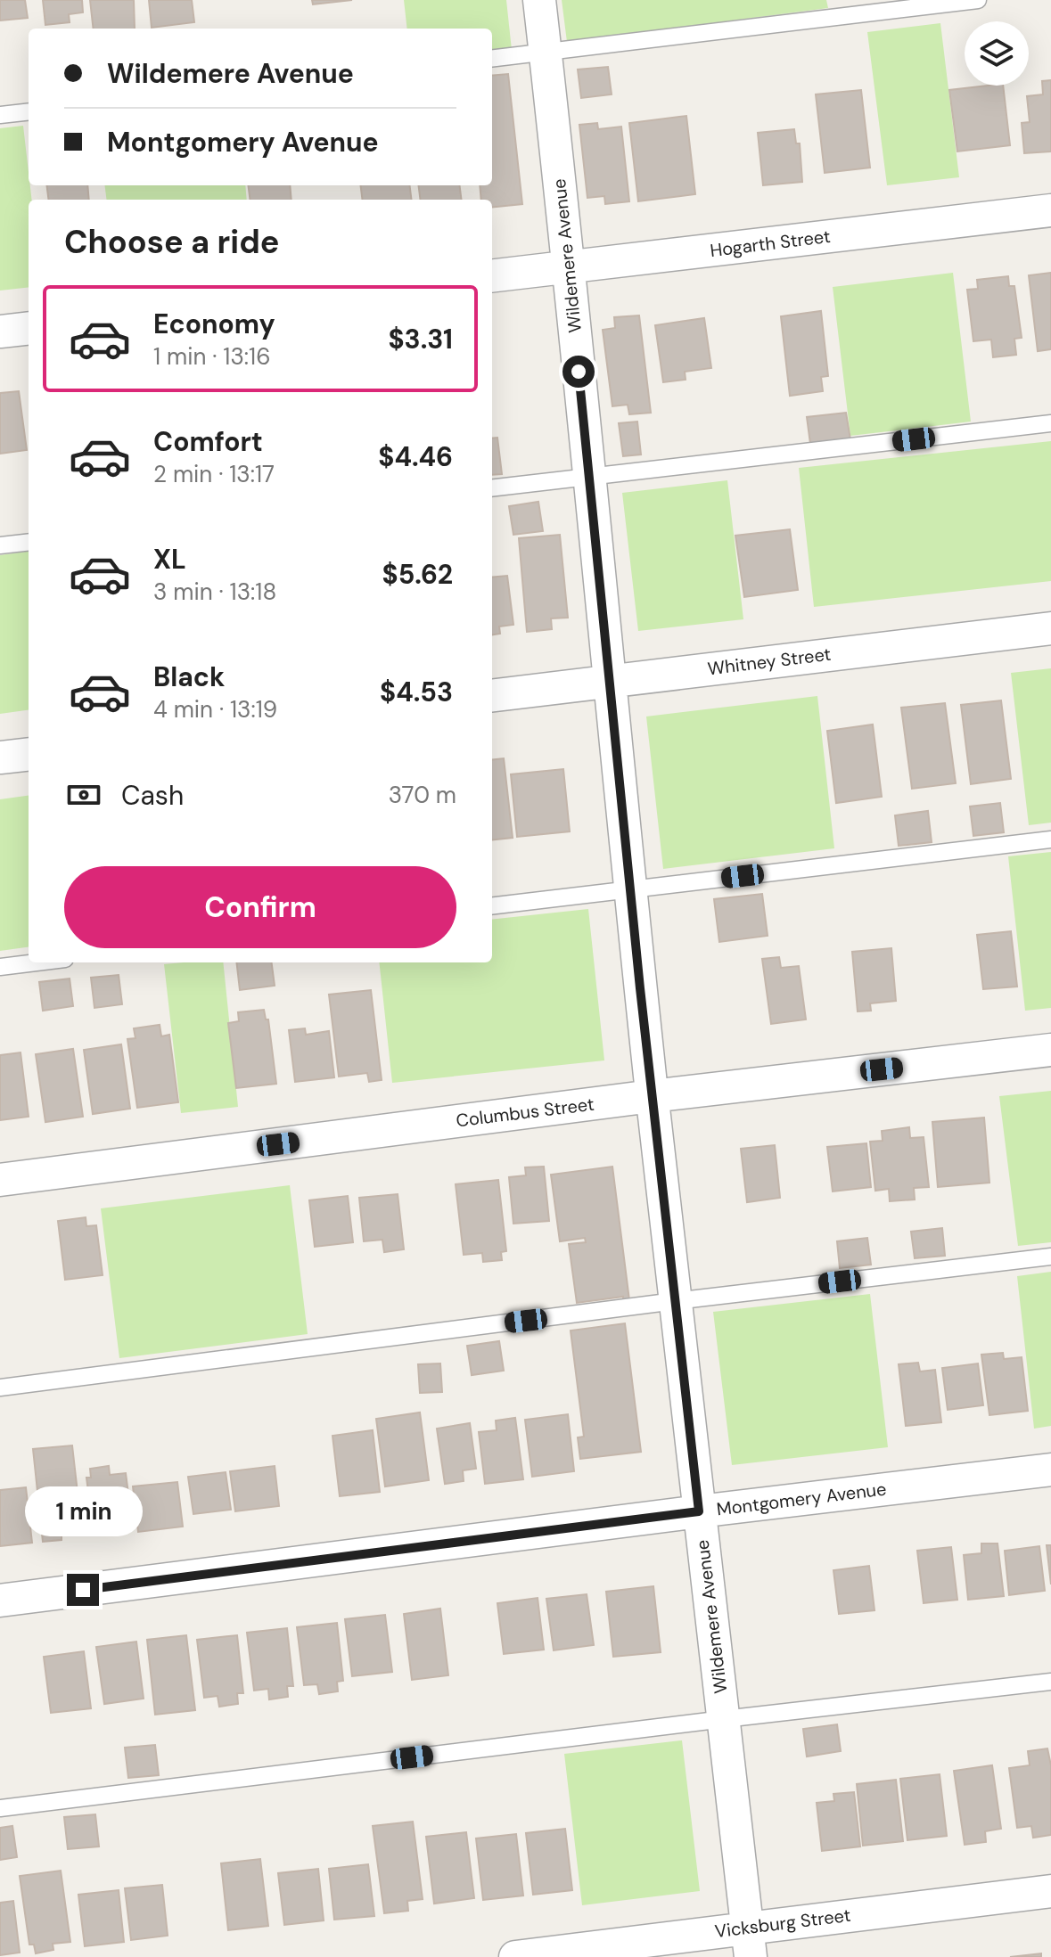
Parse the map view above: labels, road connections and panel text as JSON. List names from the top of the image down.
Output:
{
  "streets": {
    "street": [
      "Hogarth Street",
      "Wildemere Avenue",
      "Whitney Street",
      "Columbus Street",
      "Montgomery Avenue",
      "Vicksburg Street"
    ]
  },
  "crossings": [
    ["Hogarth Street", "Wildemere Avenue"],
    ["Wildemere Avenue", "Whitney Street"],
    ["Wildemere Avenue", "Columbus Street"],
    ["Wildemere Avenue", "Montgomery Avenue"],
    ["Wildemere Avenue", "Vicksburg Street"]
  ],
  "page": {
    "banner": ["Wildemere Avenue", "Montgomery Avenue"],
    "heading": "Choose a ride",
    "list": [
      {
        "name": "Economy",
        "note": "1 min · 13:16",
        "value": "$3.31"
      },
      {
        "name": "Comfort",
        "note": "2 min · 13:17",
        "value": "$4.46"
      },
      {
        "name": "XL",
        "note": "3 min · 13:18",
        "value": "$5.62"
      },
      {
        "name": "Black",
        "note": "4 min · 13:19",
        "value": "$4.53"
      }
    ],
    "pay": ["Cash", "370 m"],
    "buttons": "Confirm",
    "bubble": "1 min"
  }
}
